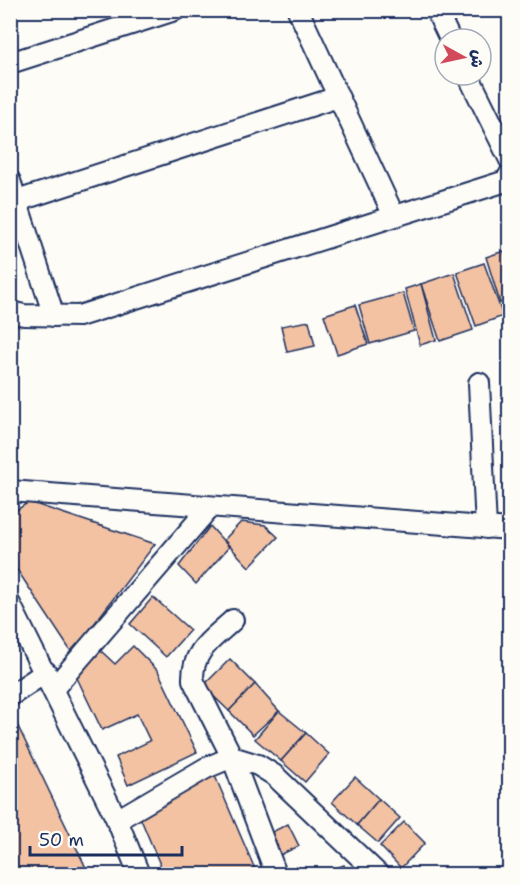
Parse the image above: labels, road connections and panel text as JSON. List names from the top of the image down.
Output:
{
  "scale_bar": "50 m",
  "north": "right"
}
